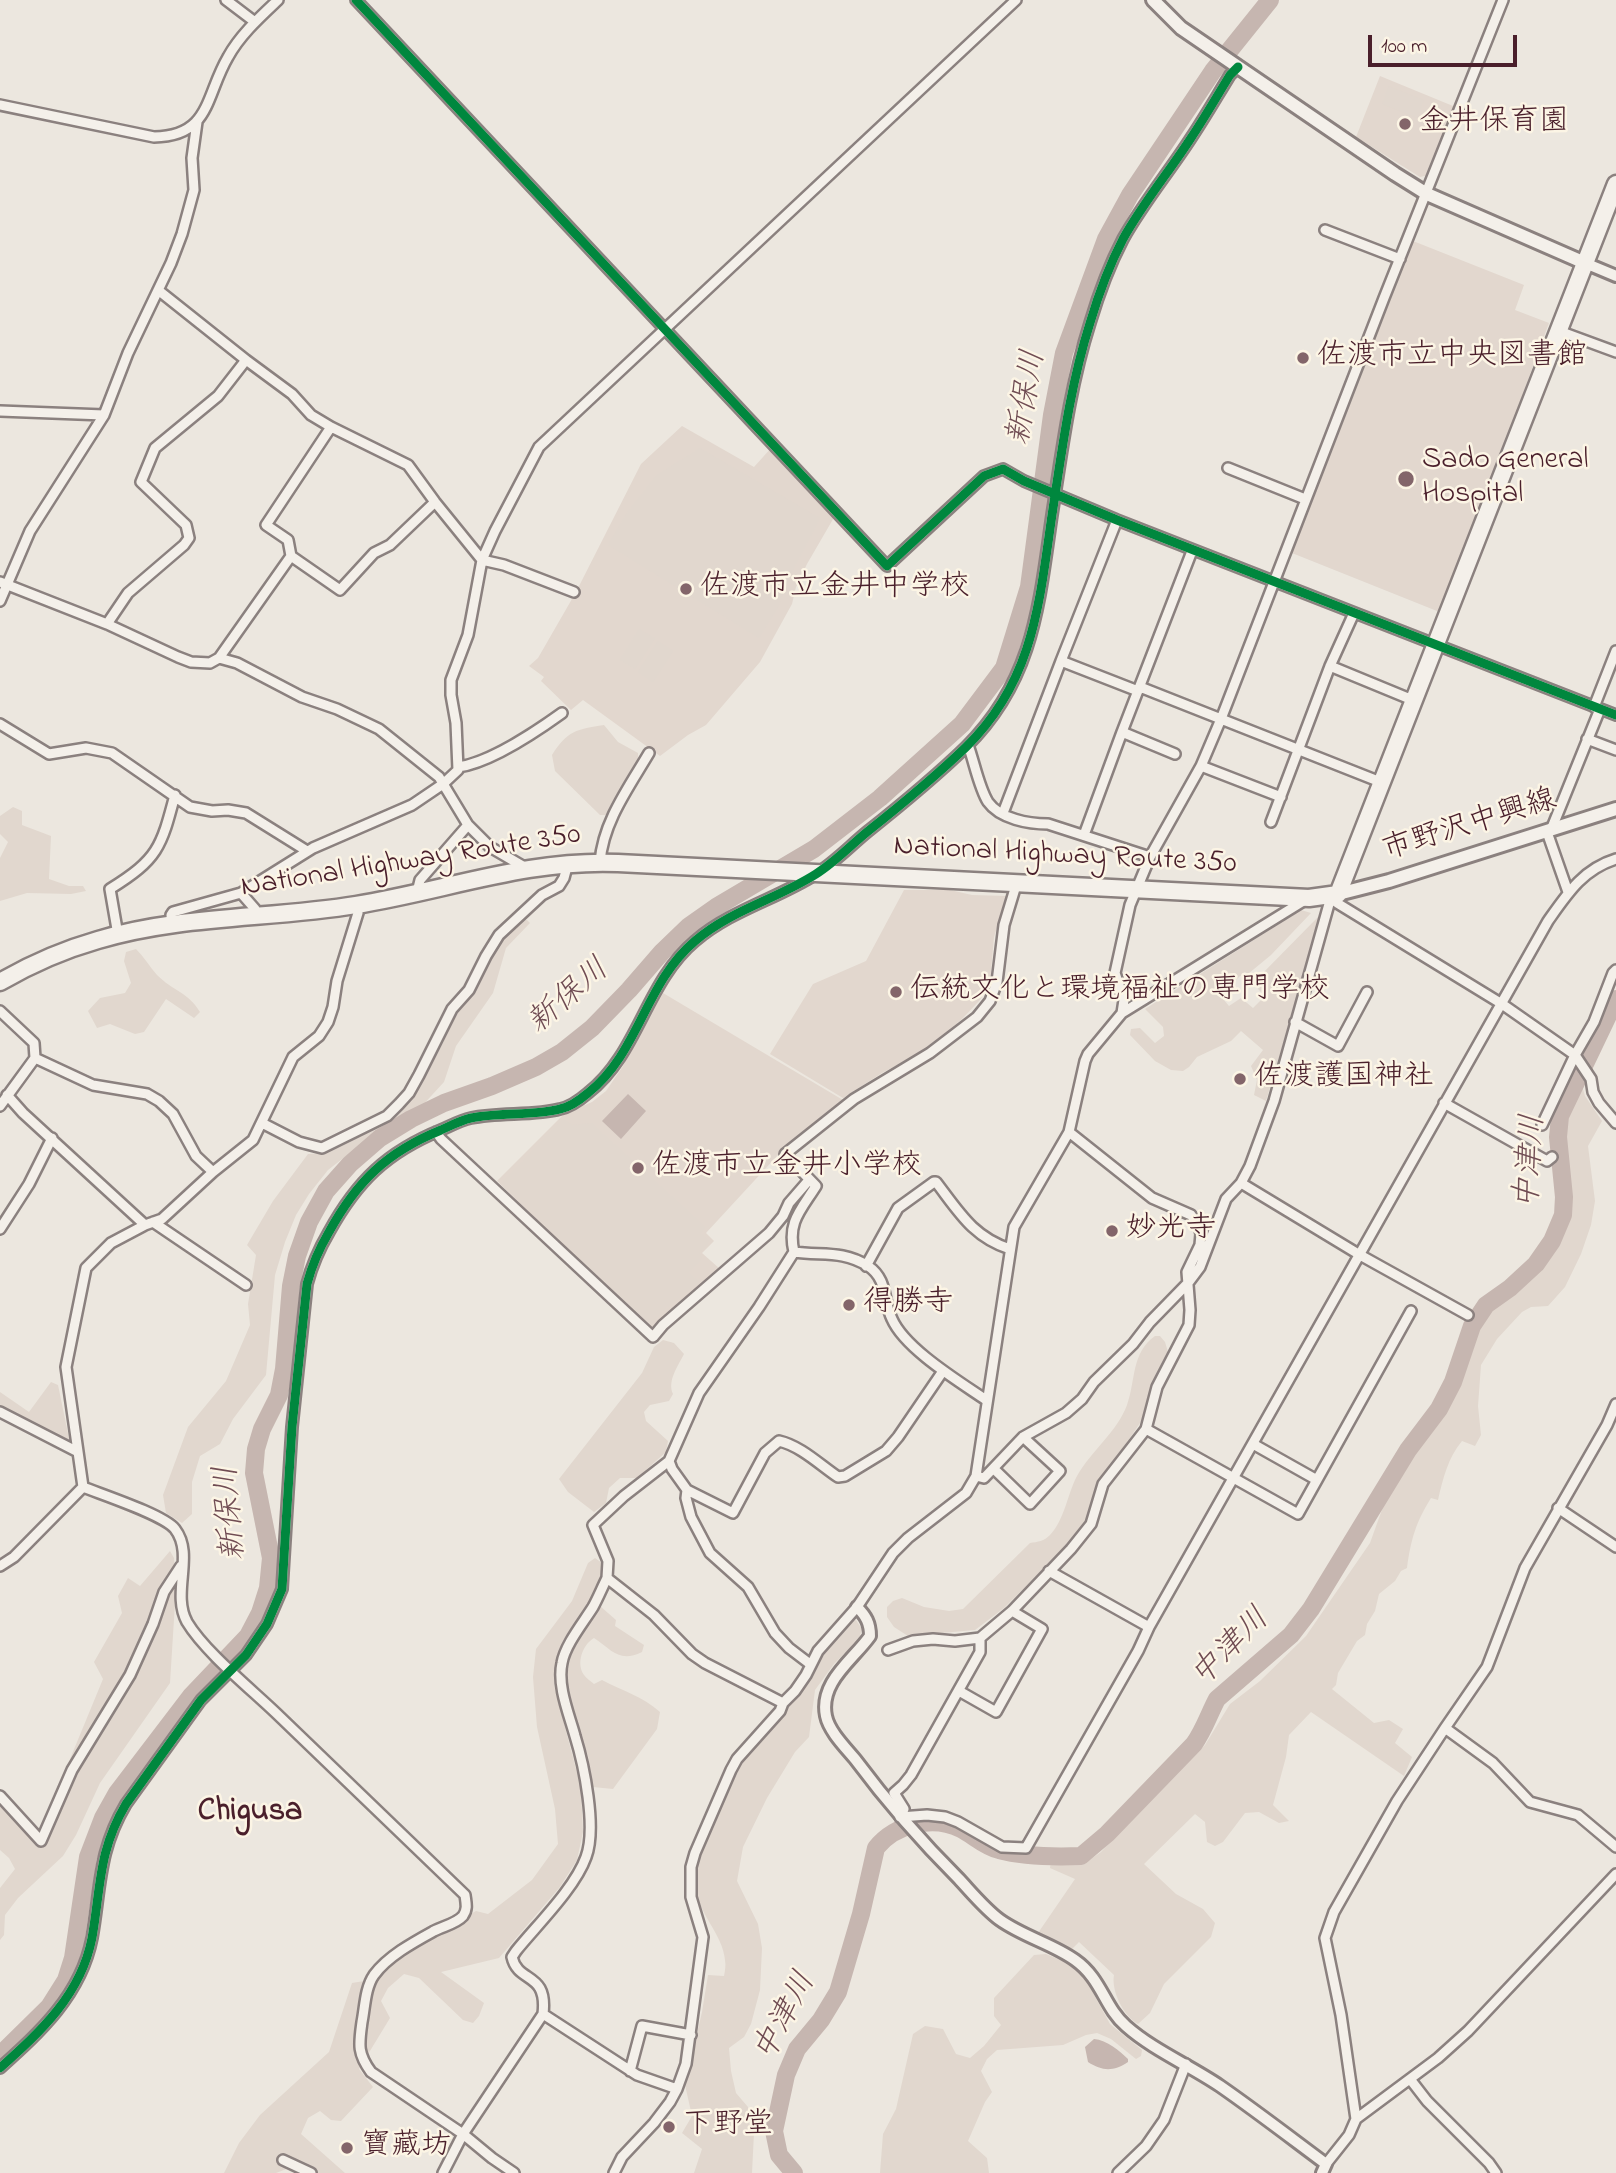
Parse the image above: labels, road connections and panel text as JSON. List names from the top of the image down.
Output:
{
  "streets": {
    "highway": ["National Highway Route 350"],
    "main road": ["市野沢中興線"]
  },
  "crossings": [
    ["市野沢中興線", "National Highway Route 350"]
  ],
  "districts": ["Chigusa"],
  "water": ["新保川", "中津川"],
  "places": [
    "金井保育園",
    "佐渡市立中央図書館",
    "Sado General Hospital",
    "佐渡市立金井中学校",
    "伝統文化と環境福祉の専門学校",
    "佐渡護国神社",
    "佐渡市立金井小学校",
    "妙光寺",
    "得勝寺",
    "下野堂",
    "寶藏坊"
  ],
  "scale_bar": "100 m"
}
